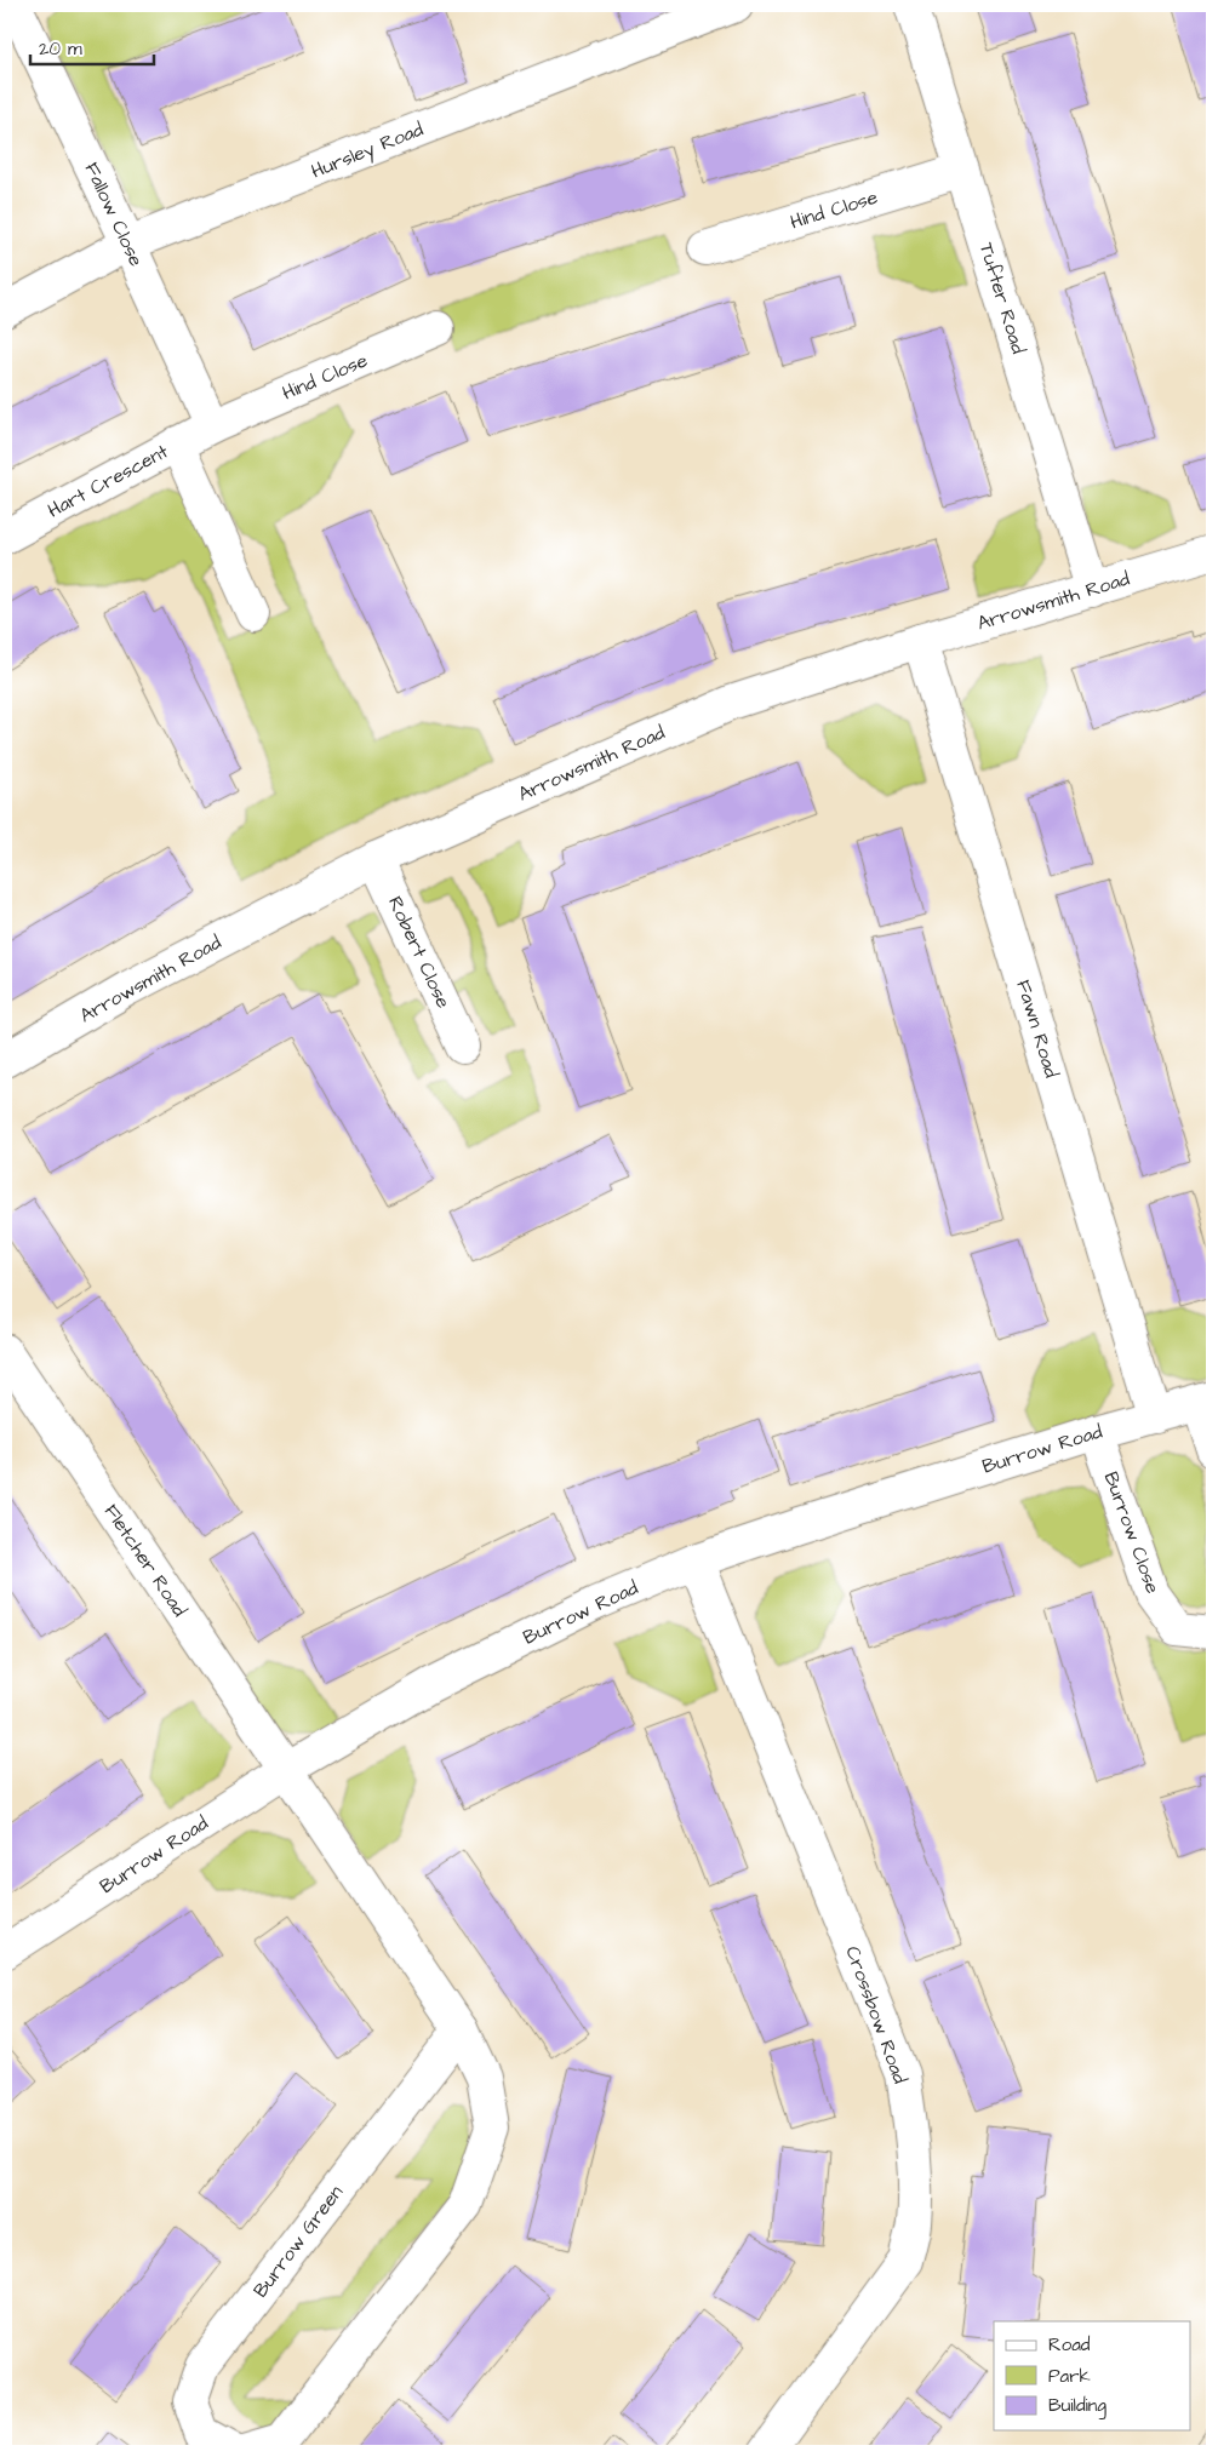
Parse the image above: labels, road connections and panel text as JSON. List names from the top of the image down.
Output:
{
  "streets": {
    "street": [
      "Hursley Road",
      "Hind Close",
      "Fallow Close",
      "Tufter Road",
      "Hart Crescent",
      "Arrowsmith Road",
      "Robert Close",
      "Fawn Road",
      "Burrow Road",
      "Burrow Close",
      "Fletcher Road",
      "Crossbow Road",
      "Burrow Green"
    ]
  },
  "crossings": [
    ["Hursley Road", "Fallow Close"],
    ["Hind Close", "Fallow Close"],
    ["Hind Close", "Tufter Road"],
    ["Hind Close", "Hart Crescent"],
    ["Fallow Close", "Hart Crescent"],
    ["Tufter Road", "Arrowsmith Road"],
    ["Arrowsmith Road", "Robert Close"],
    ["Arrowsmith Road", "Fawn Road"],
    ["Fawn Road", "Burrow Road"],
    ["Burrow Road", "Burrow Close"],
    ["Burrow Road", "Fletcher Road"],
    ["Burrow Road", "Crossbow Road"]
  ],
  "legend": ["Road", "Park", "Building"],
  "scale_bar": "20 m"
}
